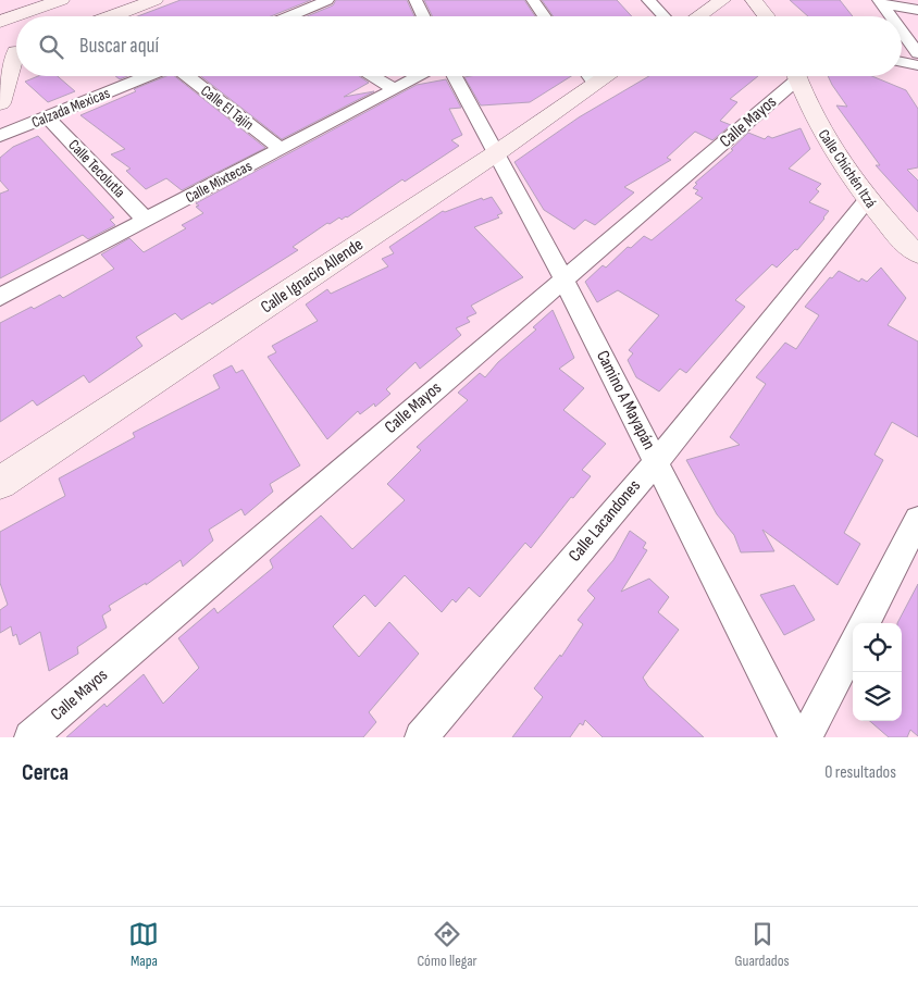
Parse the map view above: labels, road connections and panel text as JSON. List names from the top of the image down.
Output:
{
  "streets": {
    "street": [
      "Calzada Mexicas",
      "Calle El Tajín",
      "Calle Mayos",
      "Calle Tecolutla",
      "Calle Chichén Itzá",
      "Calle Mixtecas",
      "Calle Ignacio Allende",
      "Camino A Mayapán",
      "Calle Lacandones"
    ]
  },
  "crossings": [
    ["Calzada Mexicas", "Calle Tecolutla"],
    ["Calle El Tajín", "Calle Mixtecas"],
    ["Calle Mayos", "Camino A Mayapán"],
    ["Calle Tecolutla", "Calle Mixtecas"],
    ["Calle Chichén Itzá", "Calle Lacandones"],
    ["Calle Ignacio Allende", "Camino A Mayapán"],
    ["Camino A Mayapán", "Calle Lacandones"]
  ],
  "page": {
    "search": "Buscar aquí",
    "heading": ["Cerca", "0 resultados"],
    "nav": ["Mapa", "Cómo llegar", "Guardados"]
  }
}
